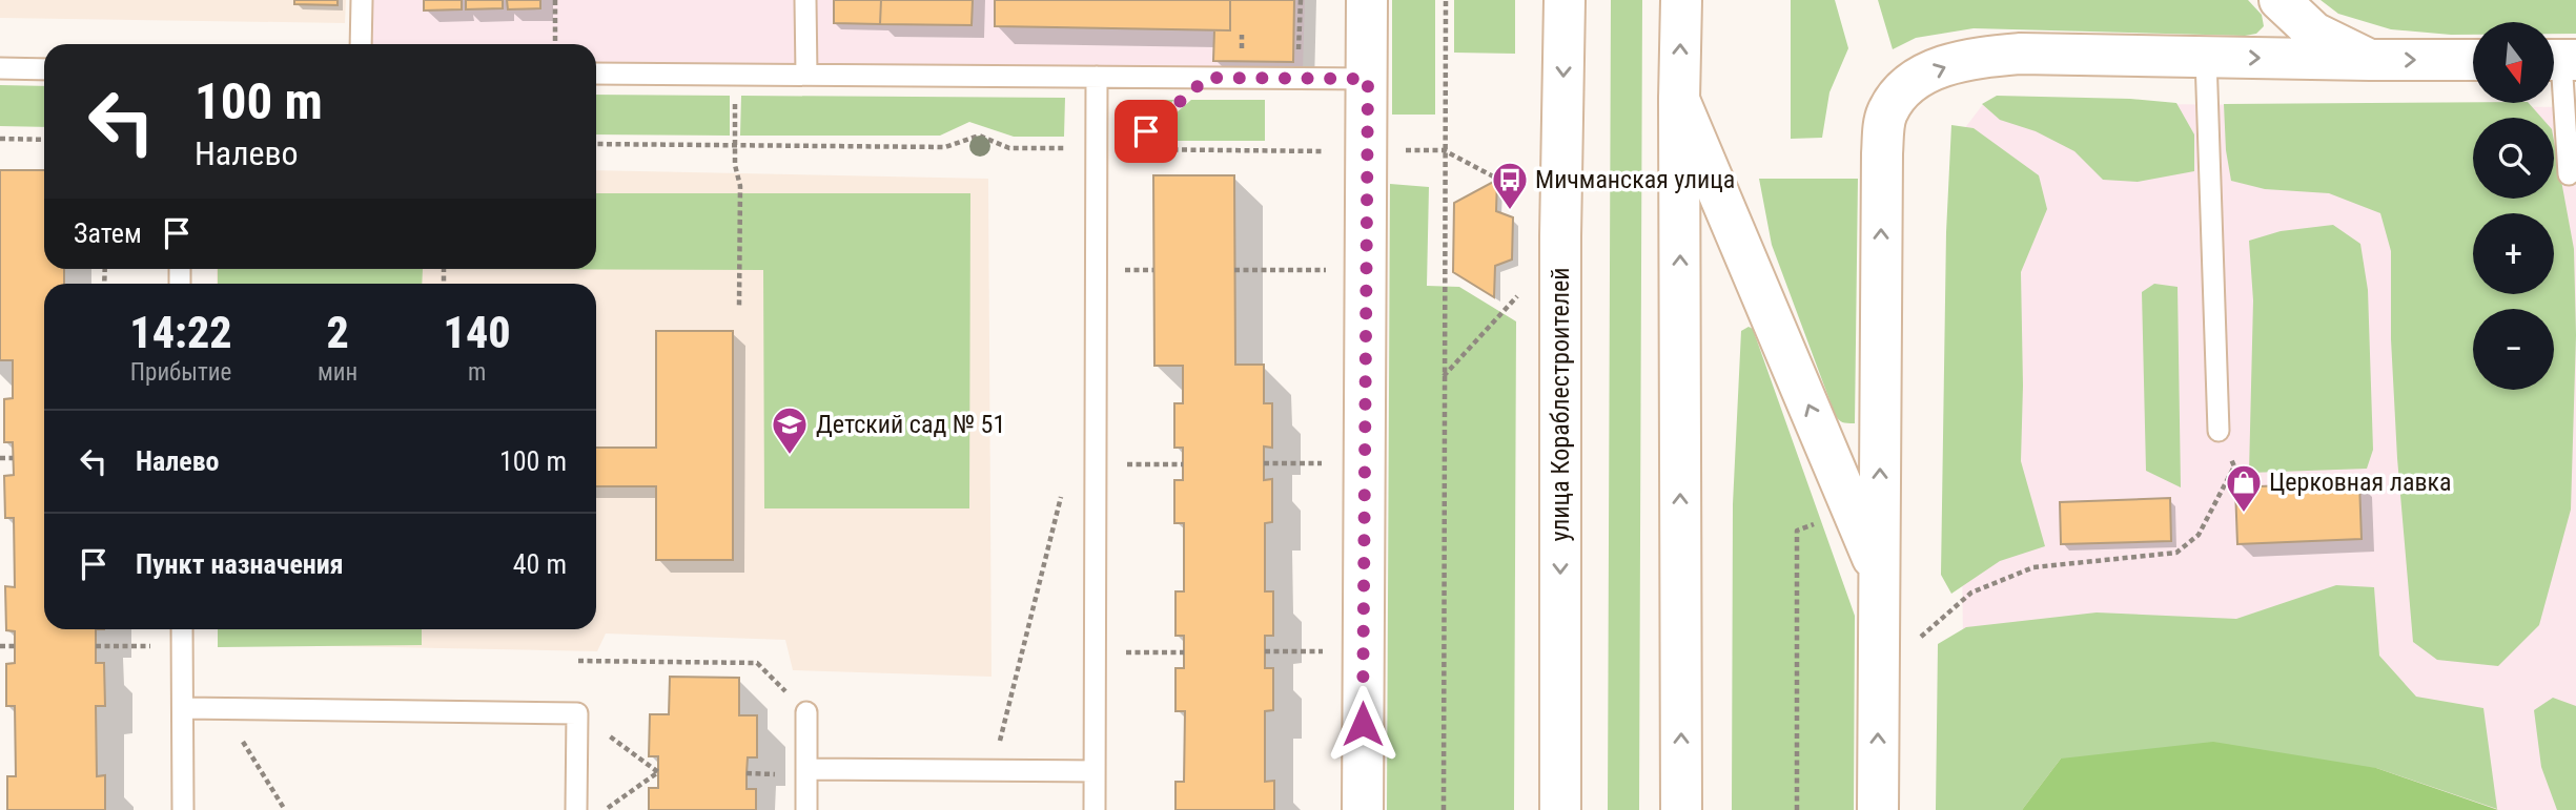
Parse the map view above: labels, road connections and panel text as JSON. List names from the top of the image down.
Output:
{
  "streets": {
    "street": ["улица Кораблестроителей"]
  },
  "places": {
    "bus stop": ["Мичманская улица"],
    "school or university": ["Детский сад № 51"],
    "shop": ["Церковная лавка"]
  },
  "north": "bottom",
  "page": {
    "map_buttons": ["+", "−"],
    "turn": ["100 m", "Налево"],
    "then": "Затем",
    "eta": [
      "14:22",
      "Прибытие",
      "2",
      "мин",
      "140",
      "m"
    ],
    "list": [
      {
        "name": "Налево",
        "value": "100 m"
      },
      {
        "name": "Пункт назначения",
        "value": "40 m"
      }
    ]
  }
}
